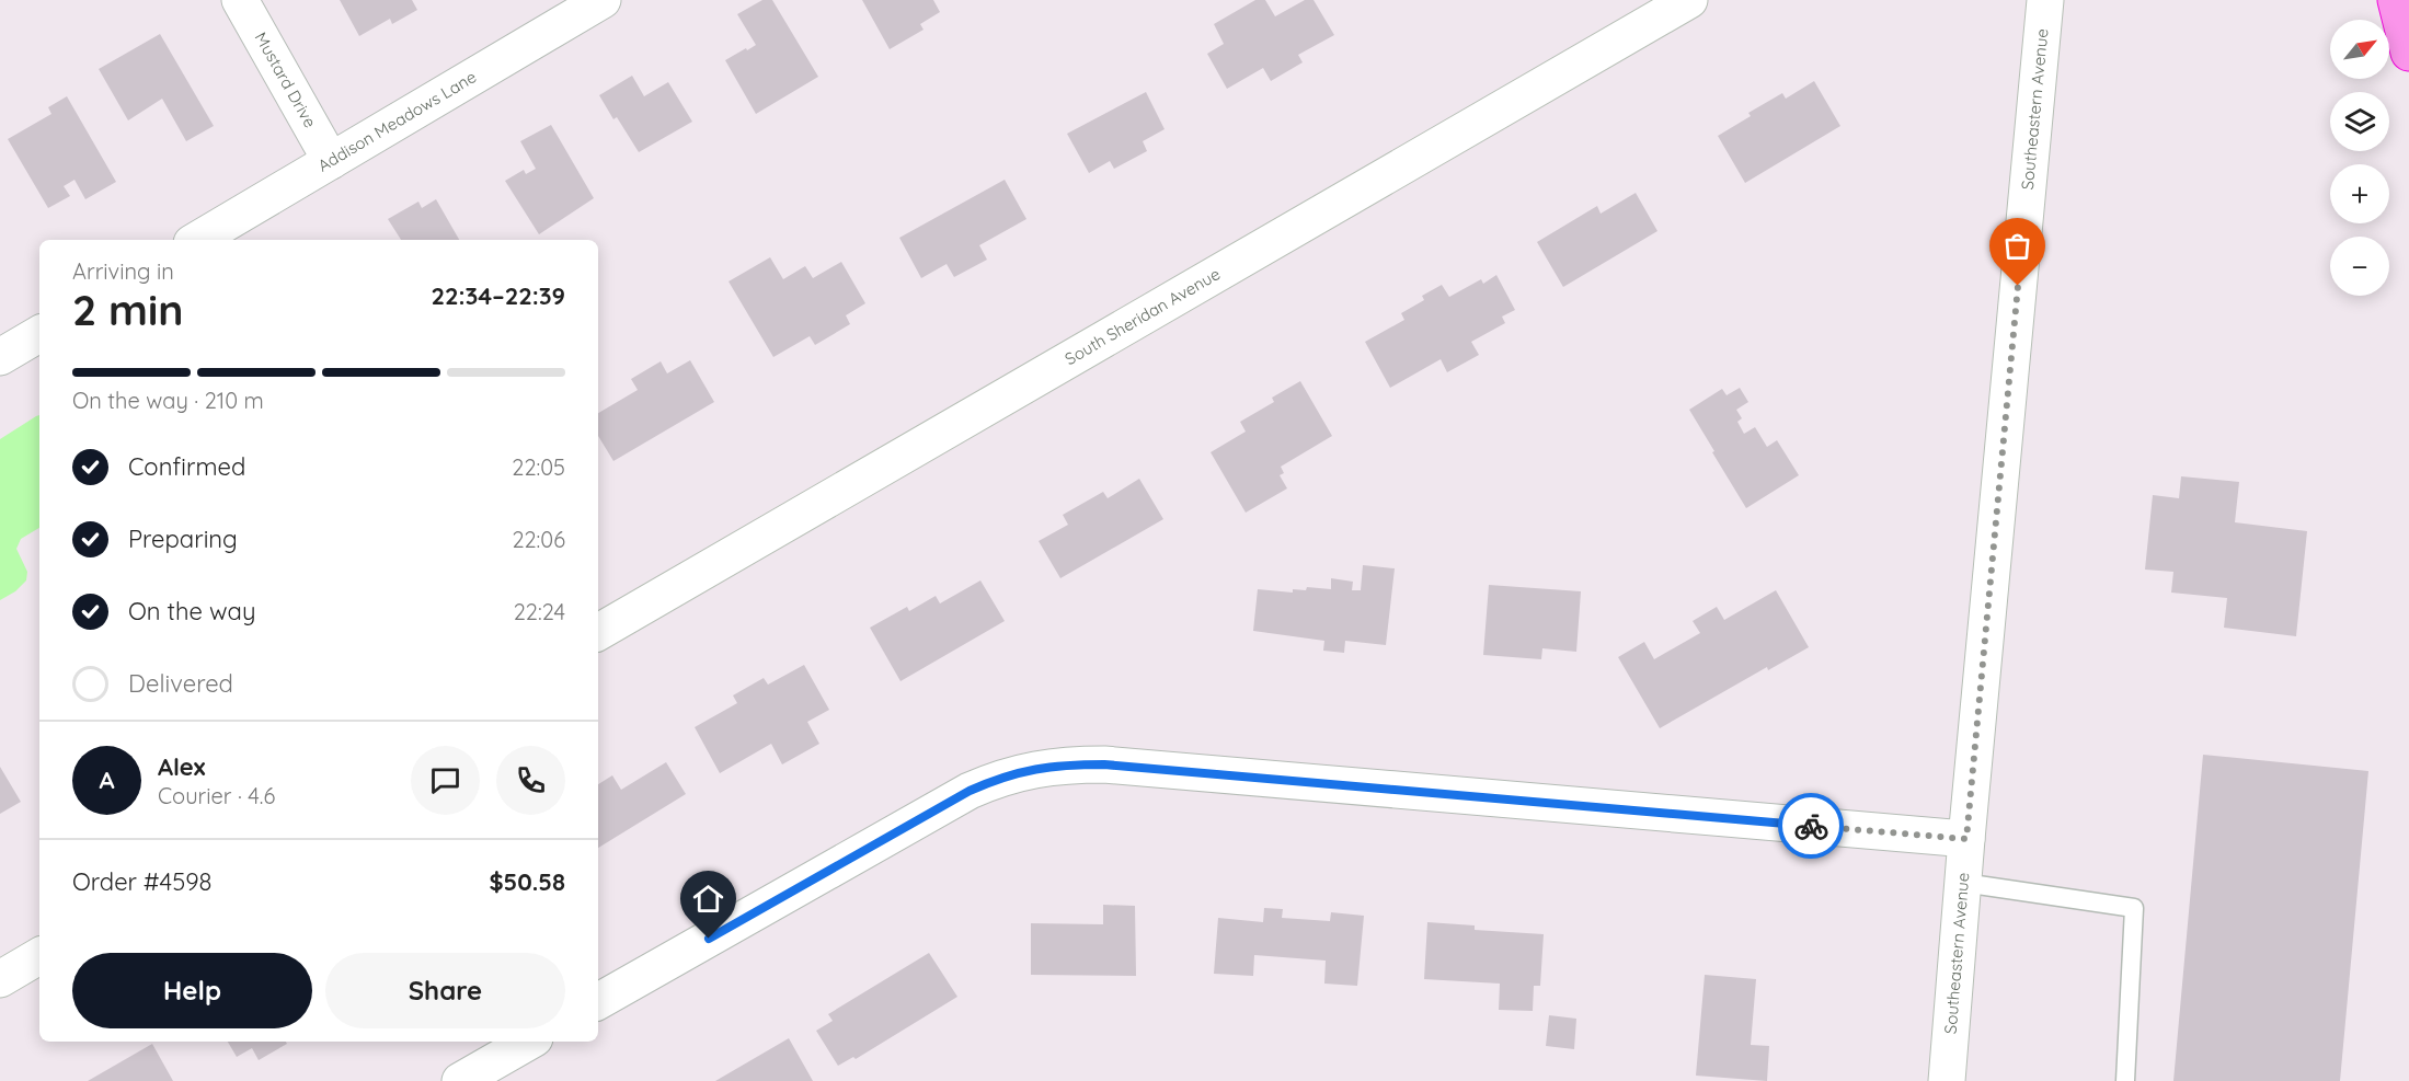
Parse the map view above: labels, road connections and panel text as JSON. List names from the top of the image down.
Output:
{
  "streets": {
    "street": [
      "Mustard Drive",
      "Southeastern Avenue",
      "Addison Meadows Lane",
      "South Sheridan Avenue"
    ]
  },
  "crossings": [
    ["Mustard Drive", "Addison Meadows Lane"]
  ],
  "north": "top right",
  "page": {
    "map_buttons": ["+", "−"],
    "heading": ["2 min", "Arriving in", "22:34–22:39"],
    "panel": [
      "Alex",
      "Courier · 4.6",
      "Order #4598",
      "$50.58"
    ],
    "bar": "On the way · 210 m",
    "list": [
      ["Confirmed", "22:05"],
      ["Preparing", "22:06"],
      ["On the way", "22:24"],
      "Delivered"
    ],
    "round": "A",
    "buttons": ["Help", "Share"]
  }
}
